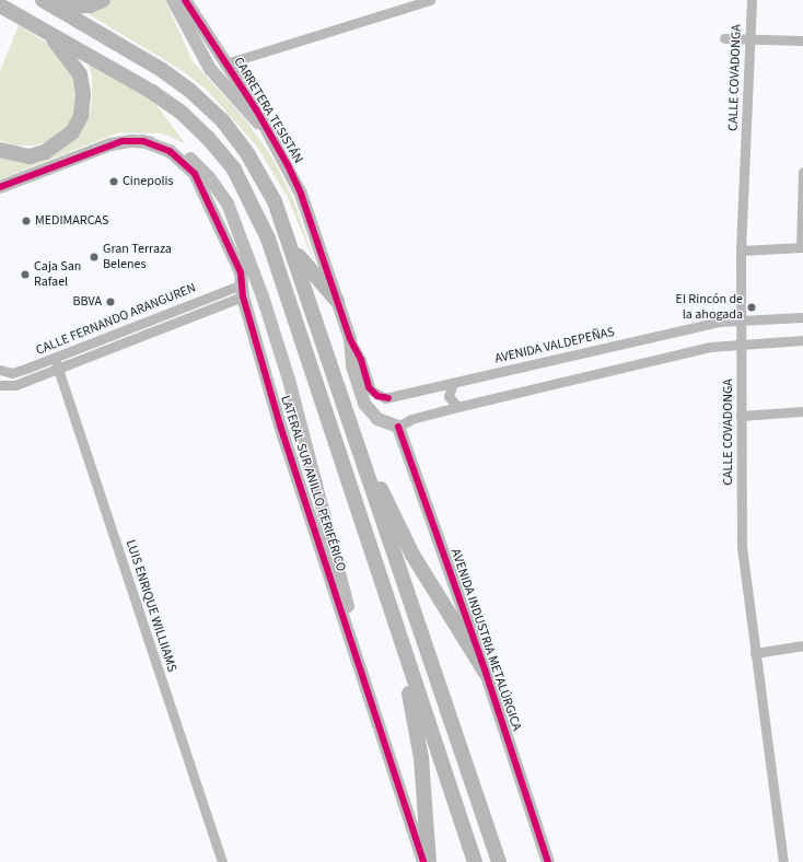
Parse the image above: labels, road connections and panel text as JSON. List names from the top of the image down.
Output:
{
  "streets": {
    "main road": ["CARRETERA TESISTÁN", "LATERAL SUR ANILLO PERIFÉRICO", "AVENIDA INDUSTRIA METALÚRGICA"],
    "street": [
      "CALLE COVADONGA",
      "CALLE FERNANDO ARANGUREN",
      "AVENIDA VALDEPEÑAS",
      "LUIS ENRIQUE WILLIIAMS"
    ]
  },
  "crossings": [
    ["CALLE COVADONGA", "AVENIDA VALDEPEÑAS"],
    ["CARRETERA TESISTÁN", "AVENIDA VALDEPEÑAS"],
    ["CALLE FERNANDO ARANGUREN", "LATERAL SUR ANILLO PERIFÉRICO"],
    ["CALLE FERNANDO ARANGUREN", "LUIS ENRIQUE WILLIIAMS"]
  ],
  "places": [
    "Cinepolis",
    "MEDIMARCAS",
    "Gran Terraza Belenes",
    "Caja San Rafael",
    "BBVA",
    "El Rincón de la ahogada"
  ]
}
